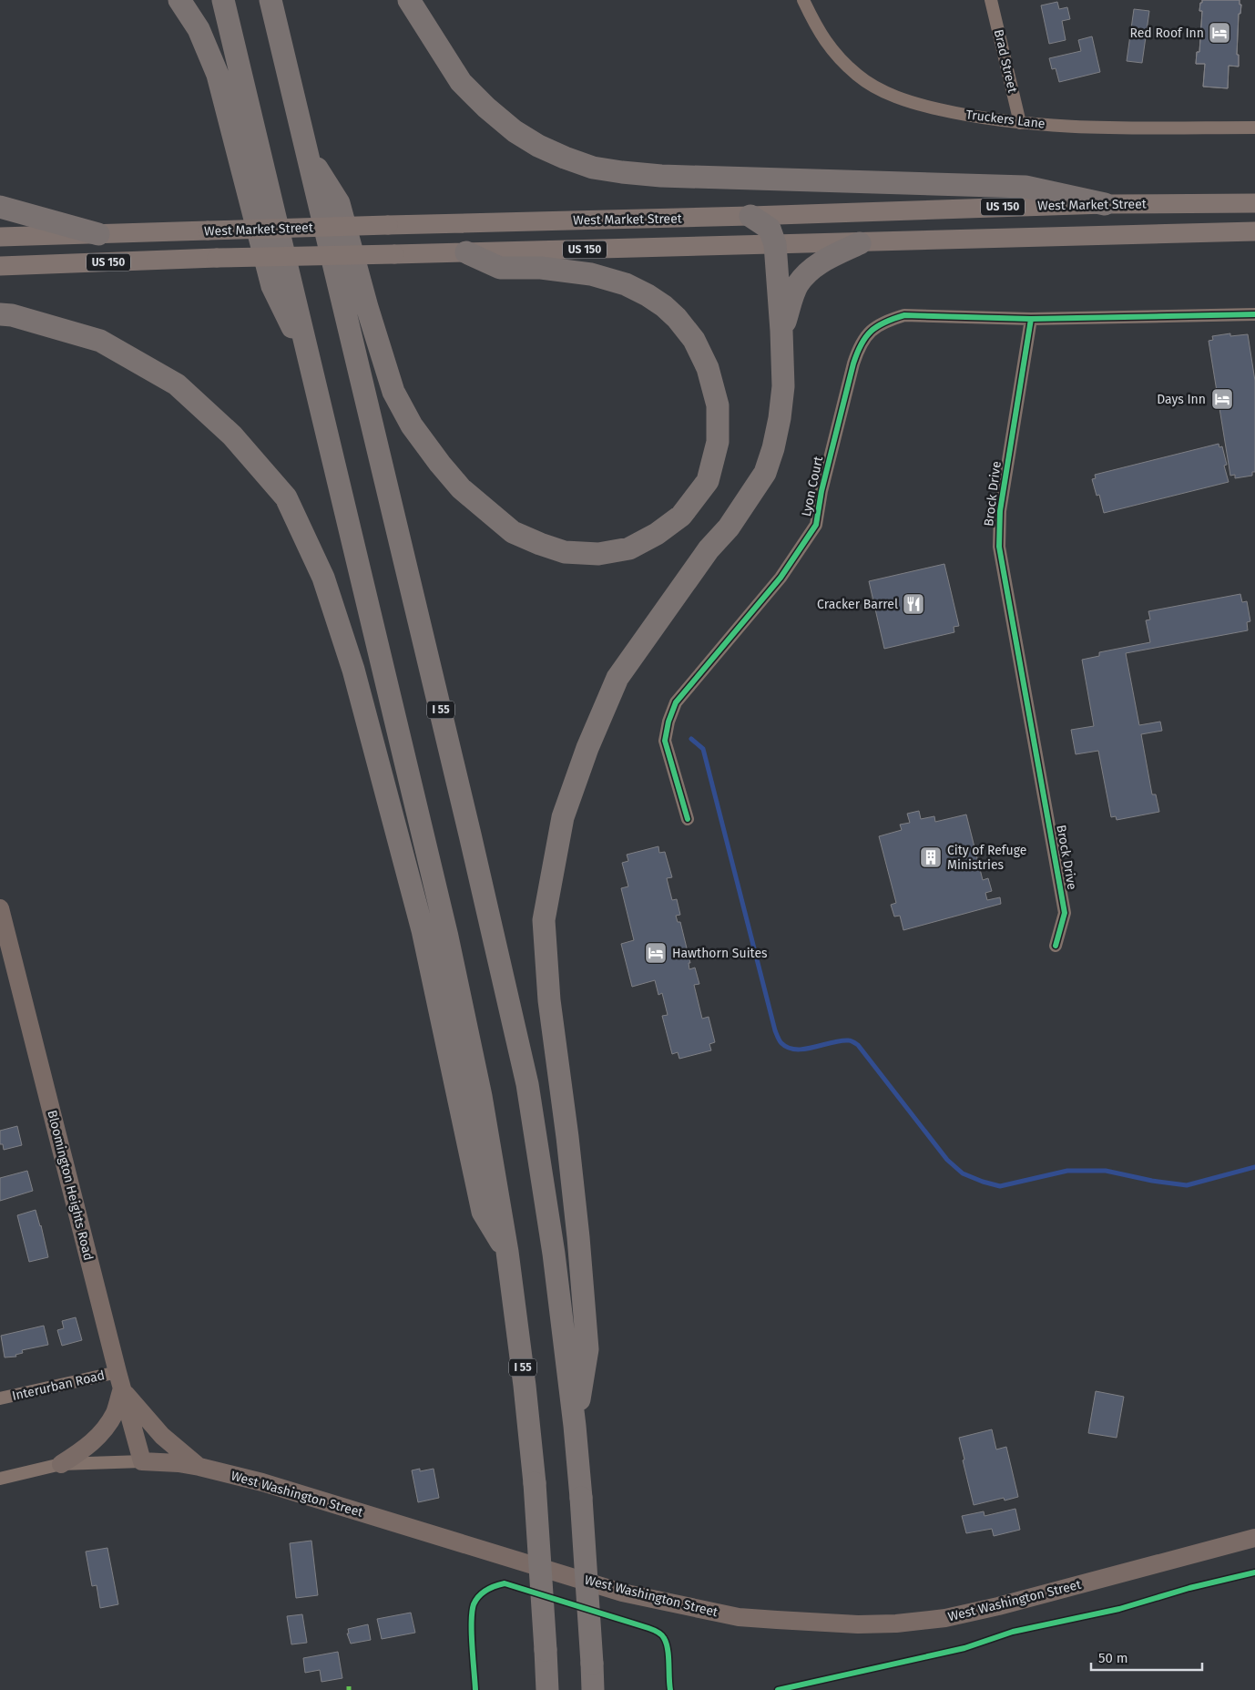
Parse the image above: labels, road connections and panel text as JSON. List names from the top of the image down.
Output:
{
  "streets": {
    "highway": ["I 55"],
    "main road": [
      "West Market Street",
      "US 150",
      "Bloomington Heights Road",
      "West Washington Street"
    ],
    "street": [
      "Brad Street",
      "Truckers Lane",
      "Lyon Court",
      "Brock Drive",
      "Interurban Road"
    ]
  },
  "crossings": [
    ["Brad Street", "Truckers Lane"],
    ["Lyon Court", "Brock Drive"],
    ["Bloomington Heights Road", "Interurban Road"],
    ["Bloomington Heights Road", "West Washington Street"]
  ],
  "places": {
    "hotel": ["Red Roof Inn", "Days Inn", "Hawthorn Suites"],
    "restaurant": ["Cracker Barrel"],
    "building": ["City of Refuge Ministries"]
  },
  "scale_bar": "50 m"
}
